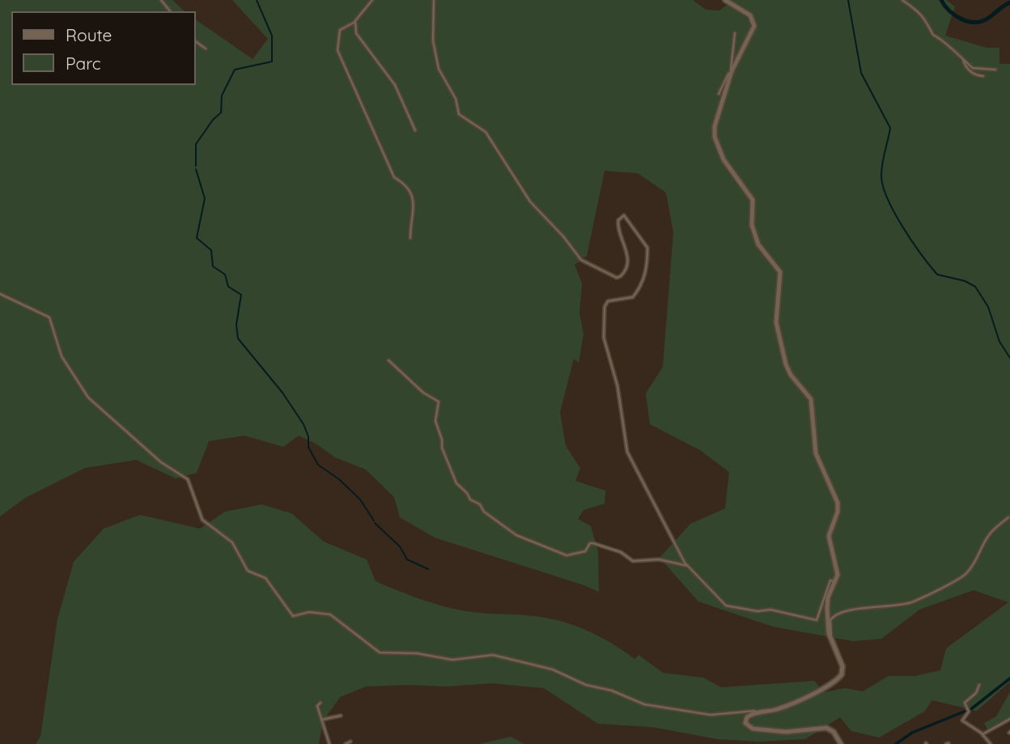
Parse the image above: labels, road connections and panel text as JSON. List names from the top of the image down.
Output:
{
  "legend": ["Route", "Parc"]
}
